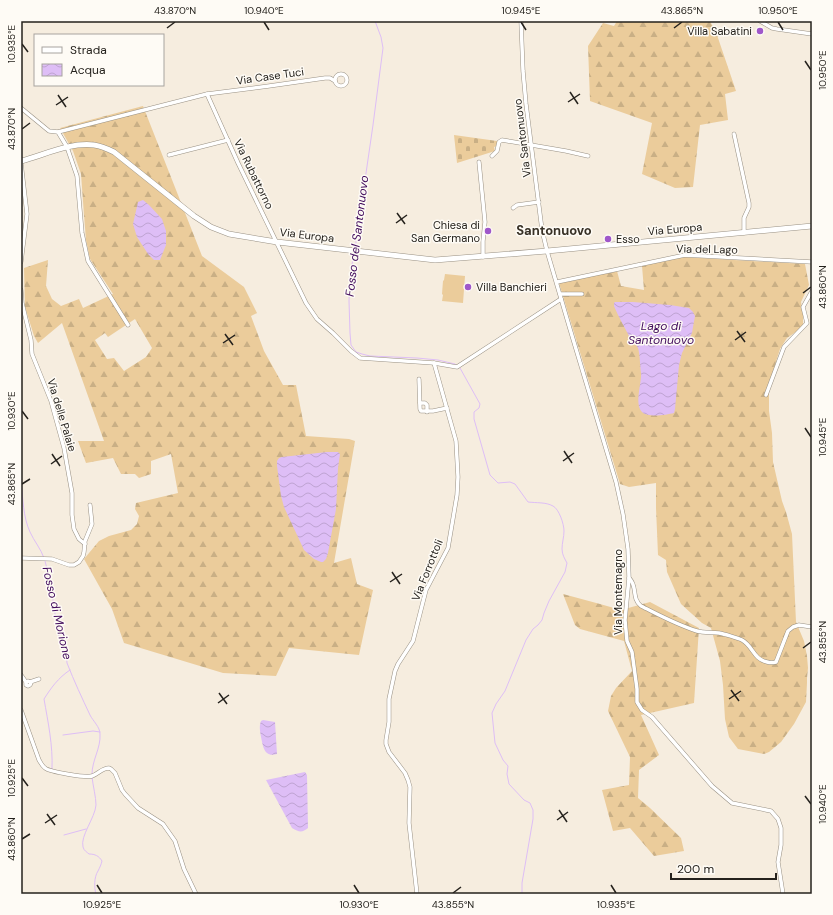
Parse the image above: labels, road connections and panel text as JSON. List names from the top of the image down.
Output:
{
  "streets": {
    "main road": ["Via Europa"],
    "street": [
      "Via Case Tuci",
      "Via Santonuovo",
      "Via Rubattorno",
      "Via del Lago",
      "Via delle Palaie",
      "Via Forrottoli",
      "Via Montemagno"
    ]
  },
  "crossings": [
    ["Via Case Tuci", "Via Rubattorno"],
    ["Via Santonuovo", "Via Europa"],
    ["Via Santonuovo", "Via Montemagno"],
    ["Via Rubattorno", "Via Europa"],
    ["Via Rubattorno", "Via Forrottoli"],
    ["Via Rubattorno", "Via Montemagno"],
    ["Via Europa", "Via Montemagno"],
    ["Via del Lago", "Via Montemagno"]
  ],
  "districts": ["Santonuovo"],
  "water": ["Fosso del Santonuovo", "Lago di Santonuovo", "Fosso di Morione"],
  "places": [
    "Villa Sabatini",
    "Chiesa di San Germano",
    "Esso",
    "Villa Banchieri"
  ],
  "legend": ["Strada", "Acqua"],
  "scale_bar": "200 m",
  "coordinates": [
    "43.870°N",
    "10.940°E",
    "10.945°E",
    "43.865°N",
    "10.950°E",
    "10.935°E",
    "43.860°N",
    "10.930°E",
    "43.855°N",
    "10.925°E"
  ]
}
